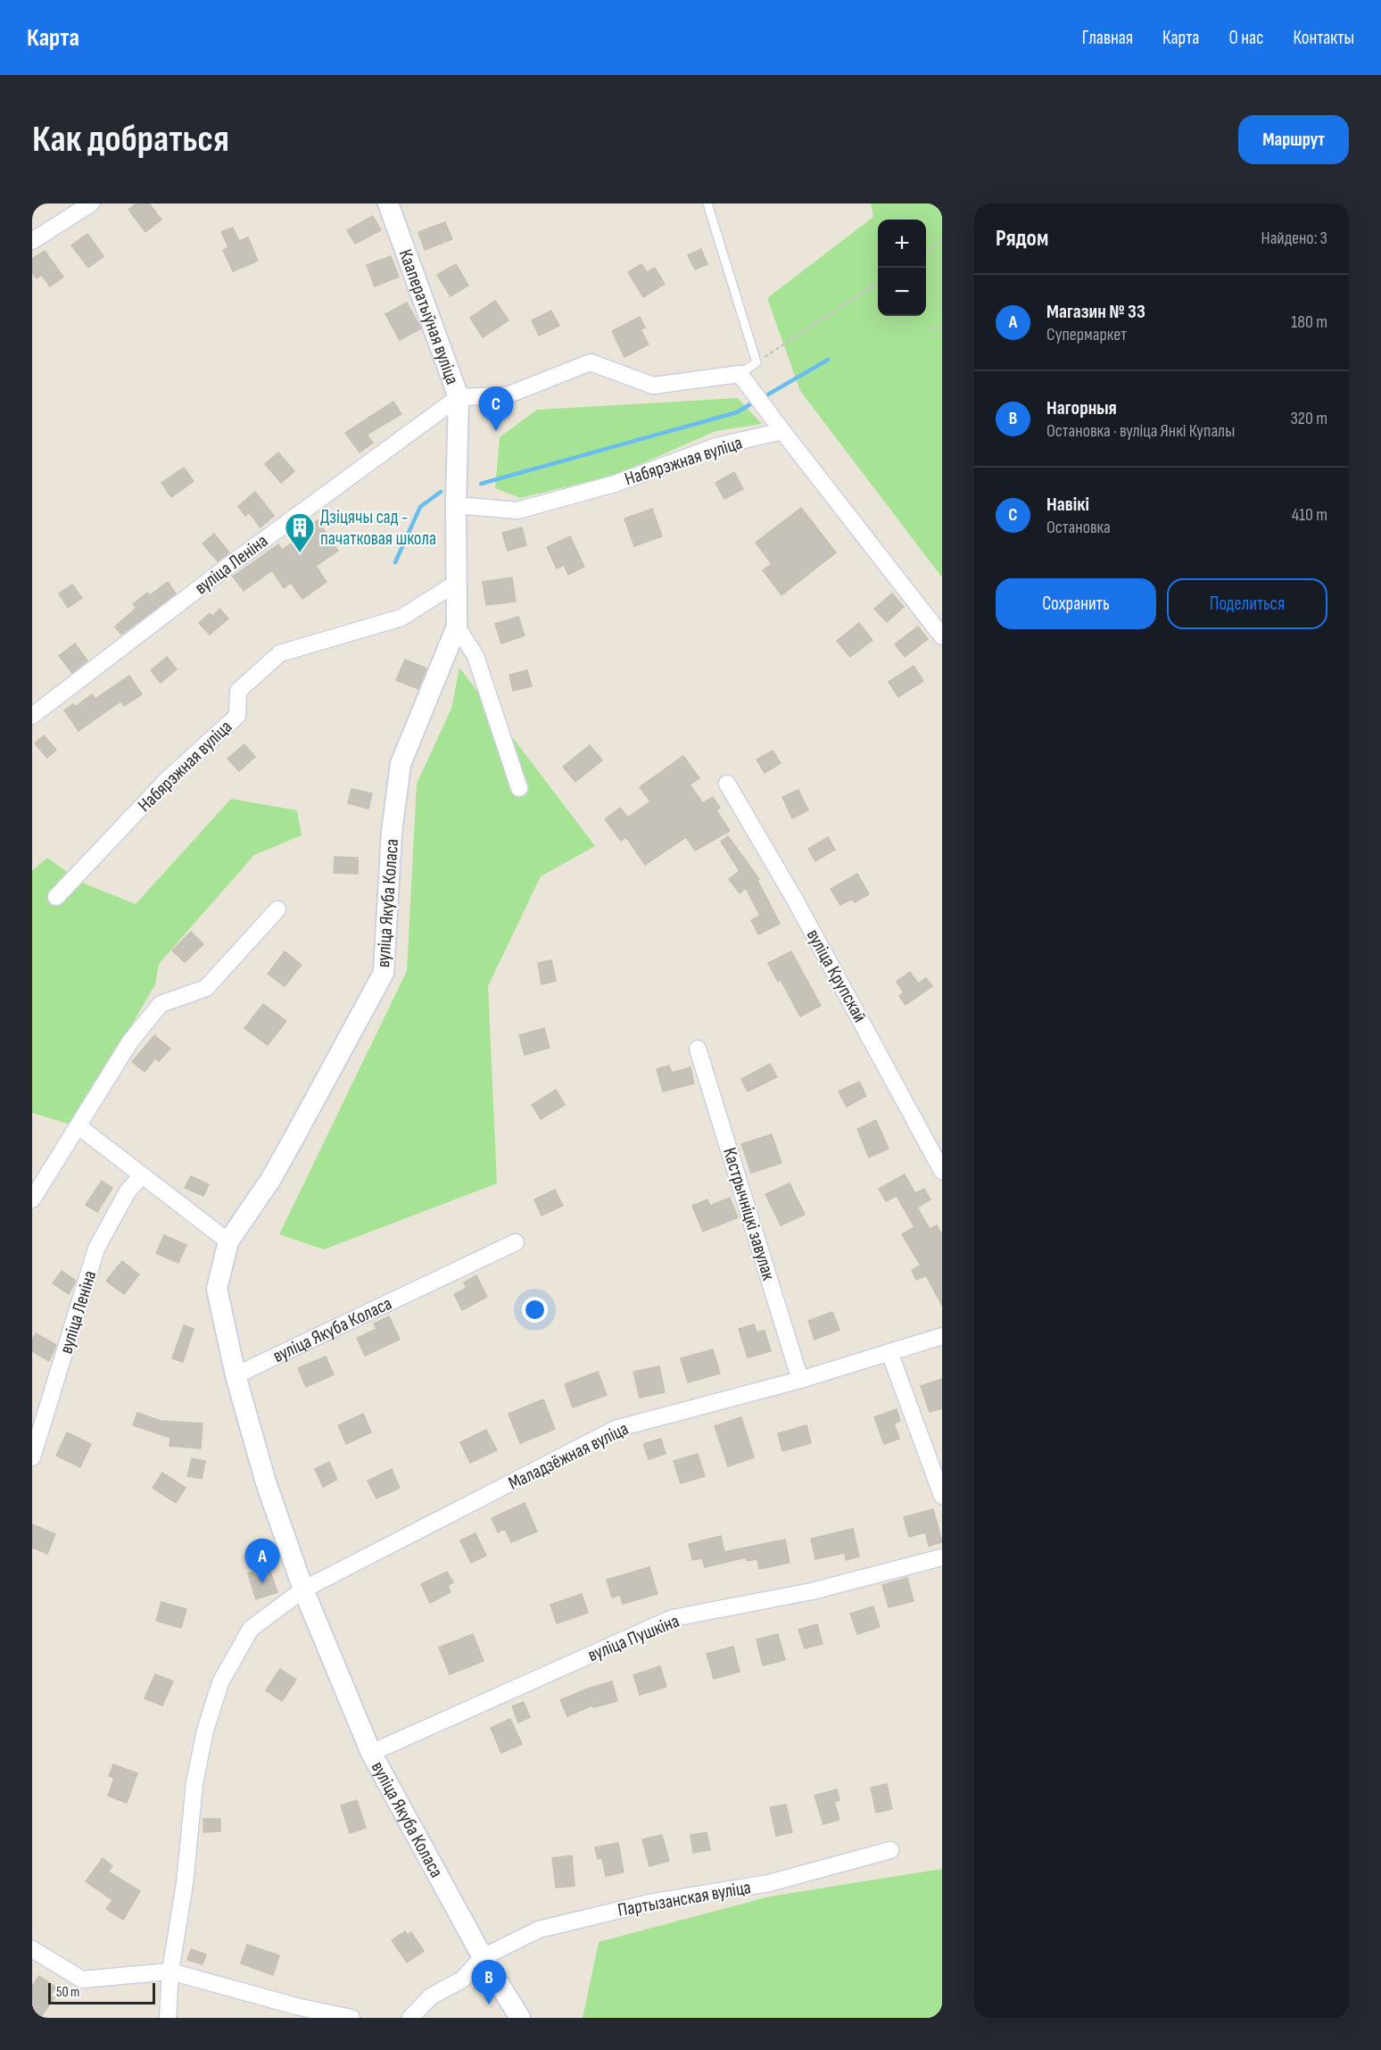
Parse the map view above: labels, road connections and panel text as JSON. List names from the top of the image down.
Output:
{
  "streets": {
    "street": [
      "Кааператыўная вуліца",
      "Набярэжная вуліца",
      "вуліца Леніна",
      "вуліца Якуба Коласа",
      "вуліца Крупскай",
      "Кастрычніцкі завулак",
      "Маладзёжная вуліца",
      "вуліца Пушкіна",
      "Партызанская вуліца"
    ]
  },
  "crossings": [
    ["Кааператыўная вуліца", "вуліца Леніна"],
    ["Кааператыўная вуліца", "вуліца Якуба Коласа"],
    ["Набярэжная вуліца", "вуліца Якуба Коласа"],
    ["вуліца Леніна", "вуліца Якуба Коласа"],
    ["вуліца Якуба Коласа", "Маладзёжная вуліца"],
    ["вуліца Якуба Коласа", "вуліца Пушкіна"],
    ["вуліца Якуба Коласа", "Партызанская вуліца"],
    ["Кастрычніцкі завулак", "Маладзёжная вуліца"]
  ],
  "places": {
    "building": ["Дзіцячы сад - пачатковая школа"]
  },
  "scale_bar": "50 m",
  "page": {
    "header": "Карта",
    "nav": [
      "Главная",
      "Карта",
      "О нас",
      "Контакты"
    ],
    "buttons": [
      "Маршрут",
      ["Сохранить", "Поделиться"]
    ],
    "title": "Как добраться",
    "heading": ["Рядом", "Найдено: 3"],
    "map_buttons": ["+", "−"],
    "list": [
      {
        "mark": "A",
        "name": "Магазин № 33",
        "note": "Супермаркет",
        "value": "180 m"
      },
      {
        "mark": "B",
        "name": "Нагорныя",
        "note": "Остановка · вуліца Янкі Купалы",
        "value": "320 m"
      },
      {
        "mark": "C",
        "name": "Навікі",
        "note": "Остановка",
        "value": "410 m"
      }
    ],
    "pins": ["C", "A", "B"],
    "scale": "50 m"
  }
}
